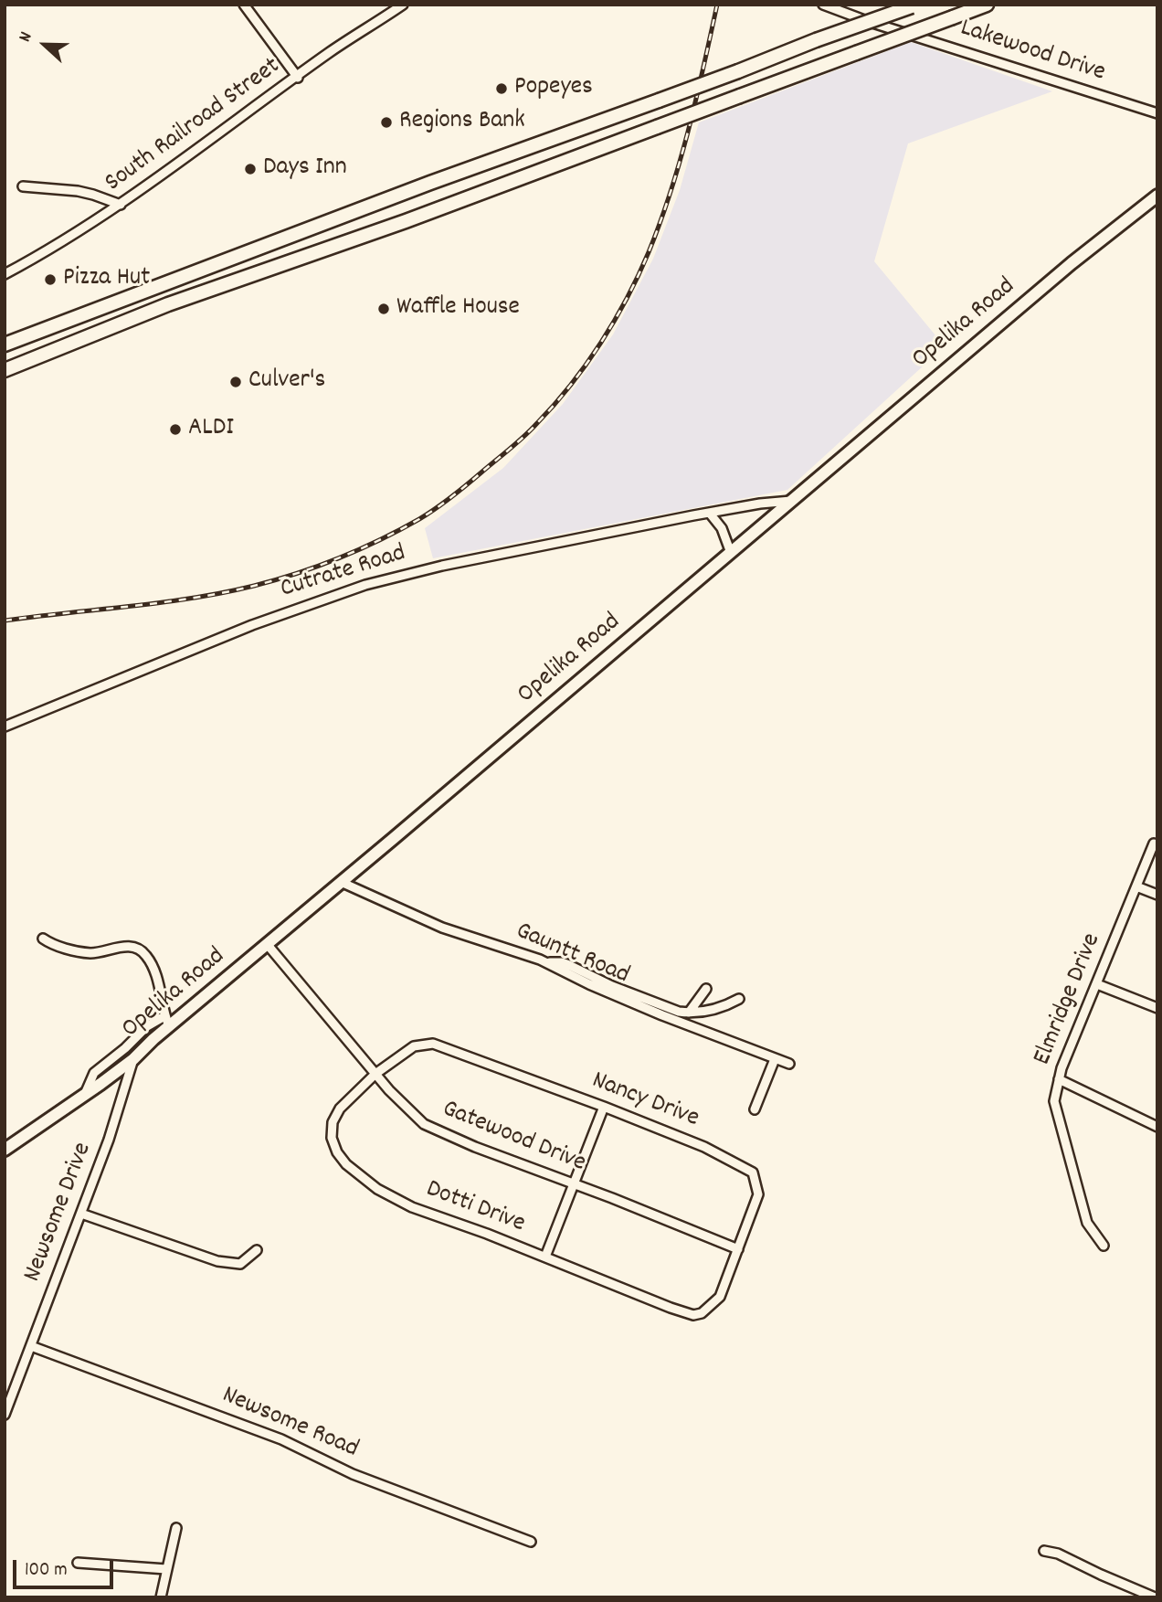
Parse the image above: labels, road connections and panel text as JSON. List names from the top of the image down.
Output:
{
  "streets": {
    "main road": ["Opelika Road"],
    "street": [
      "Lakewood Drive",
      "South Railroad Street",
      "Cutrate Road",
      "Gauntt Road",
      "Elmridge Drive",
      "Nancy Drive",
      "Gatewood Drive",
      "Dotti Drive",
      "Newsome Drive",
      "Newsome Road"
    ]
  },
  "crossings": [
    ["Opelika Road", "Cutrate Road"],
    ["Opelika Road", "Gauntt Road"],
    ["Opelika Road", "Gatewood Drive"],
    ["Opelika Road", "Newsome Drive"],
    ["Nancy Drive", "Gatewood Drive"],
    ["Nancy Drive", "Dotti Drive"],
    ["Gatewood Drive", "Dotti Drive"],
    ["Newsome Drive", "Newsome Road"]
  ],
  "places": [
    "Popeyes",
    "Regions Bank",
    "Days Inn",
    "Pizza Hut",
    "Waffle House",
    "Culver's",
    "ALDI"
  ],
  "scale_bar": "100 m",
  "north": "left"
}
